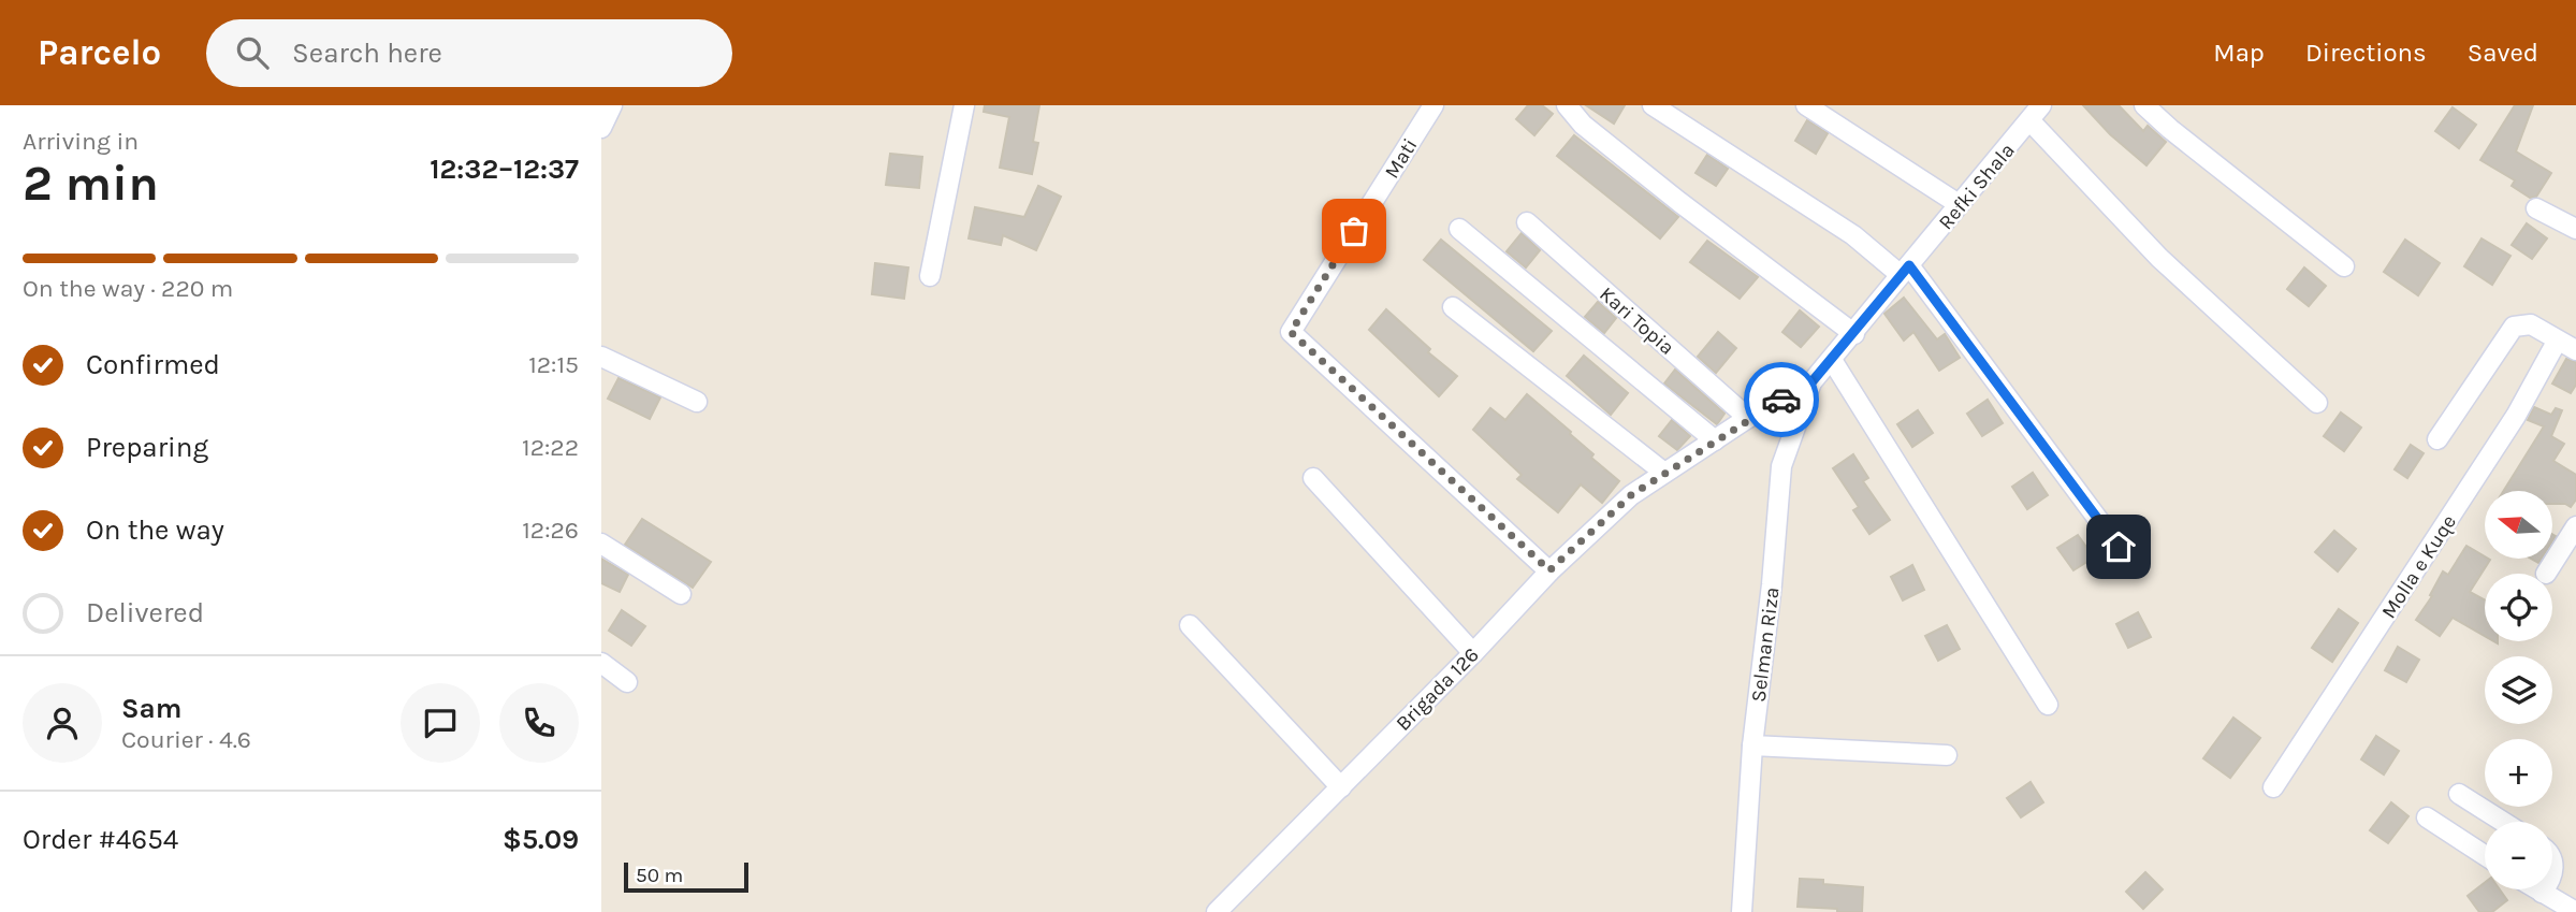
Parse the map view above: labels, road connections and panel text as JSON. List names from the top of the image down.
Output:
{
  "streets": {
    "street": [
      "Mati",
      "Refki Shala",
      "Kari Topia",
      "Molla e Kuqe",
      "Selman Riza",
      "Brigada 126"
    ]
  },
  "crossings": [
    ["Mati", "Brigada 126"],
    ["Refki Shala", "Selman Riza"],
    ["Refki Shala", "Brigada 126"],
    ["Kari Topia", "Brigada 126"],
    ["Selman Riza", "Brigada 126"]
  ],
  "scale_bar": "50 m",
  "north": "left",
  "page": {
    "header": "Parcelo",
    "search": "Search here",
    "nav": ["Map", "Directions", "Saved"],
    "heading": ["2 min", "Arriving in", "12:32–12:37"],
    "panel": [
      "Sam",
      "Courier · 4.6",
      "Order #4654",
      "$5.09"
    ],
    "bar": "On the way · 220 m",
    "list": [
      ["Confirmed", "12:15"],
      ["Preparing", "12:22"],
      ["On the way", "12:26"],
      "Delivered"
    ],
    "map_buttons": ["+", "−"],
    "scale": "50 m"
  }
}
